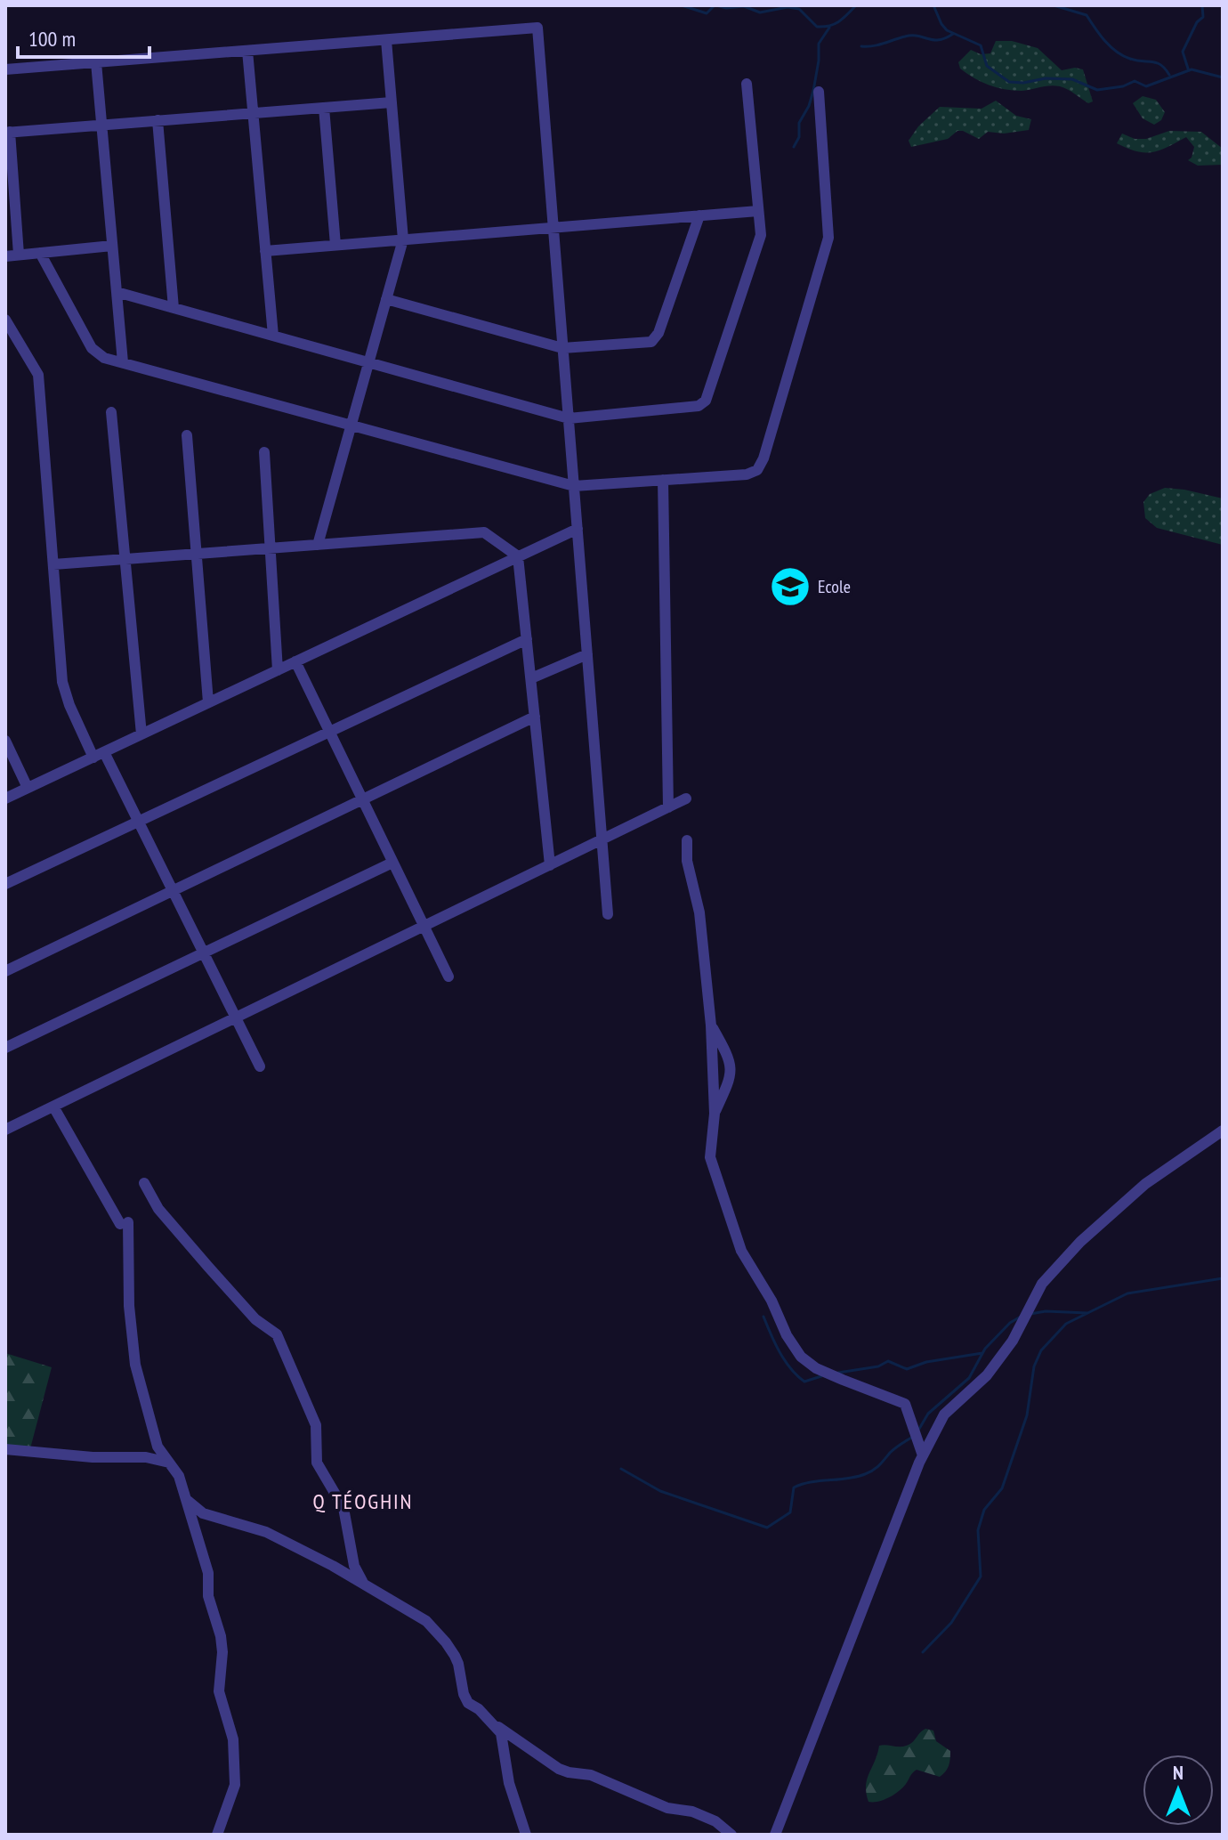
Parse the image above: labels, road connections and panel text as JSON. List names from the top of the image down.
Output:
{
  "districts": ["Q TÉOGHIN"],
  "places": {
    "school or university": ["Ecole"]
  },
  "scale_bar": "100 m",
  "north": "top"
}
